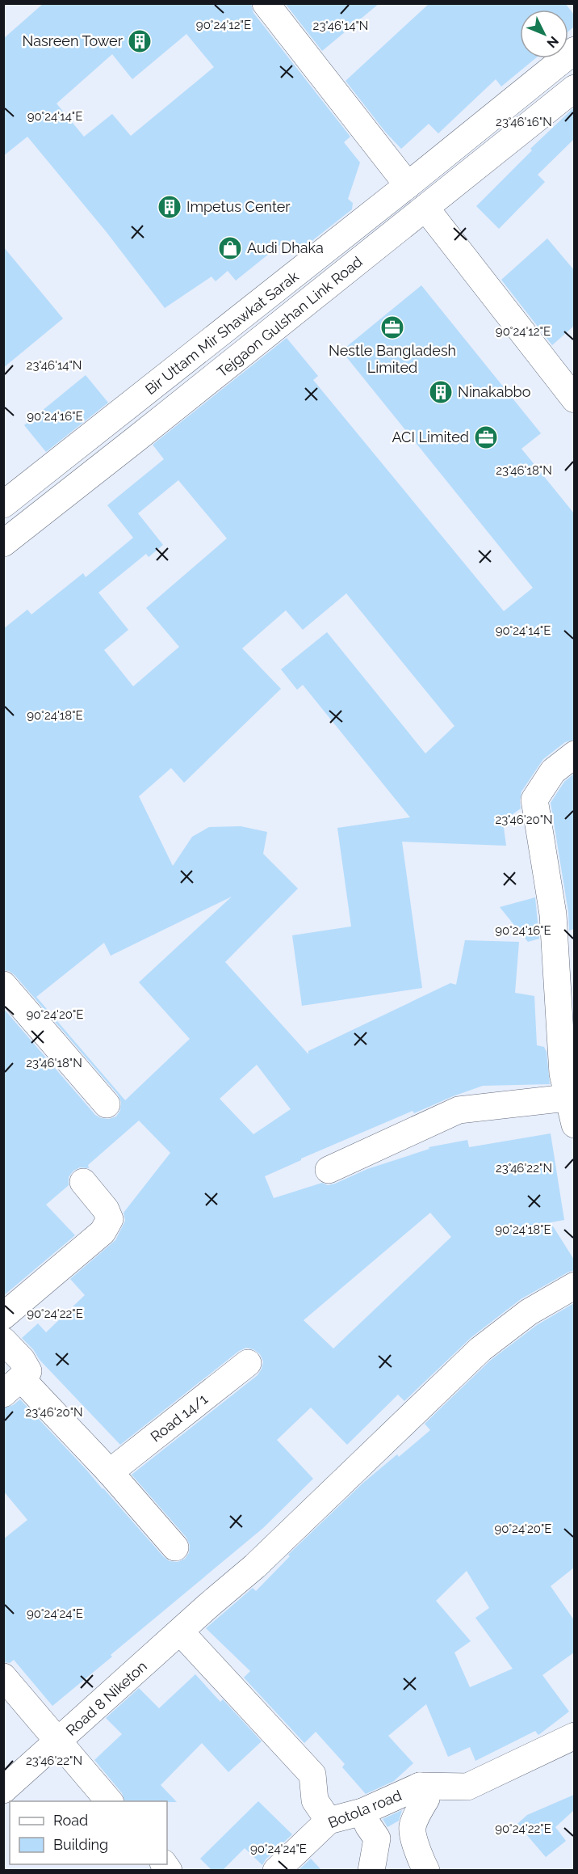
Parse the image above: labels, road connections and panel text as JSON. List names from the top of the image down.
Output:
{
  "streets": {
    "street": [
      "Tejgaon Gulshan Link Road",
      "Bir Uttam Mir Shawkat Sarak",
      "Road 14/1",
      "Road 8 Niketon",
      "Botola road"
    ]
  },
  "places": {
    "building": ["Nasreen Tower", "Impetus Center", "Ninakabbo"],
    "shop": ["Audi Dhaka"],
    "office": ["Nestle Bangladesh Limited", "ACI Limited"]
  },
  "legend": ["Road", "Building"],
  "north": "bottom right",
  "coordinates": [
    "90°24'12\"E",
    "23°46'14\"N",
    "90°24'14\"E",
    "23°46'16\"N",
    "90°24'16\"E",
    "23°46'18\"N",
    "90°24'18\"E",
    "23°46'20\"N",
    "90°24'20\"E",
    "23°46'22\"N",
    "90°24'22\"E",
    "90°24'24\"E"
  ]
}
